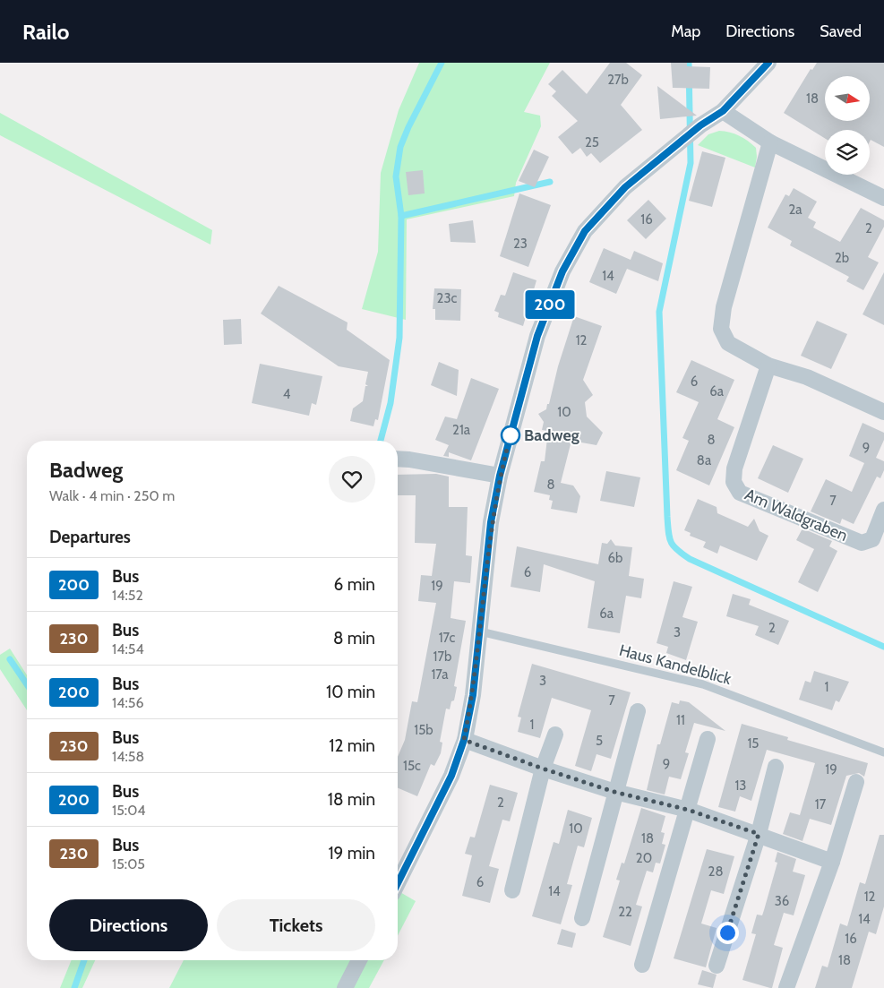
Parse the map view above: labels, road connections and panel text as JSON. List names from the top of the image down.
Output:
{
  "streets": {
    "street": ["Am Waldgraben"],
    "lane": ["Haus Kandelblick"]
  },
  "places": ["Badweg"],
  "lines": ["bus line 200"],
  "house_numbers": [
    "27b",
    "18",
    "25",
    "2a",
    "16",
    "2",
    "23",
    "2b",
    "14",
    "23c",
    "12",
    "6",
    "6a",
    "4",
    "10",
    "21a",
    "8",
    "9",
    "8a",
    "8",
    "7",
    "6b",
    "6",
    "19",
    "6a",
    "2",
    "3",
    "17c",
    "17b",
    "17a",
    "3",
    "1",
    "7",
    "11",
    "1",
    "15b",
    "5",
    "15",
    "9",
    "15c",
    "19",
    "13",
    "2",
    "17",
    "10",
    "18",
    "20",
    "28",
    "6",
    "14",
    "12",
    "36",
    "22",
    "14",
    "16",
    "18"
  ],
  "north": "right",
  "page": {
    "header": "Railo",
    "nav": ["Map", "Directions", "Saved"],
    "on_map": "200",
    "heading": [
      ["Badweg", "Walk · 4 min · 250 m"],
      "Departures"
    ],
    "list": [
      {
        "mark": "200",
        "name": "Bus",
        "note": "14:52",
        "value": "6 min"
      },
      {
        "mark": "230",
        "name": "Bus",
        "note": "14:54",
        "value": "8 min"
      },
      {
        "mark": "200",
        "name": "Bus",
        "note": "14:56",
        "value": "10 min"
      },
      {
        "mark": "230",
        "name": "Bus",
        "note": "14:58",
        "value": "12 min"
      },
      {
        "mark": "200",
        "name": "Bus",
        "note": "15:04",
        "value": "18 min"
      },
      {
        "mark": "230",
        "name": "Bus",
        "note": "15:05",
        "value": "19 min"
      }
    ],
    "buttons": ["Directions", "Tickets"]
  }
}
